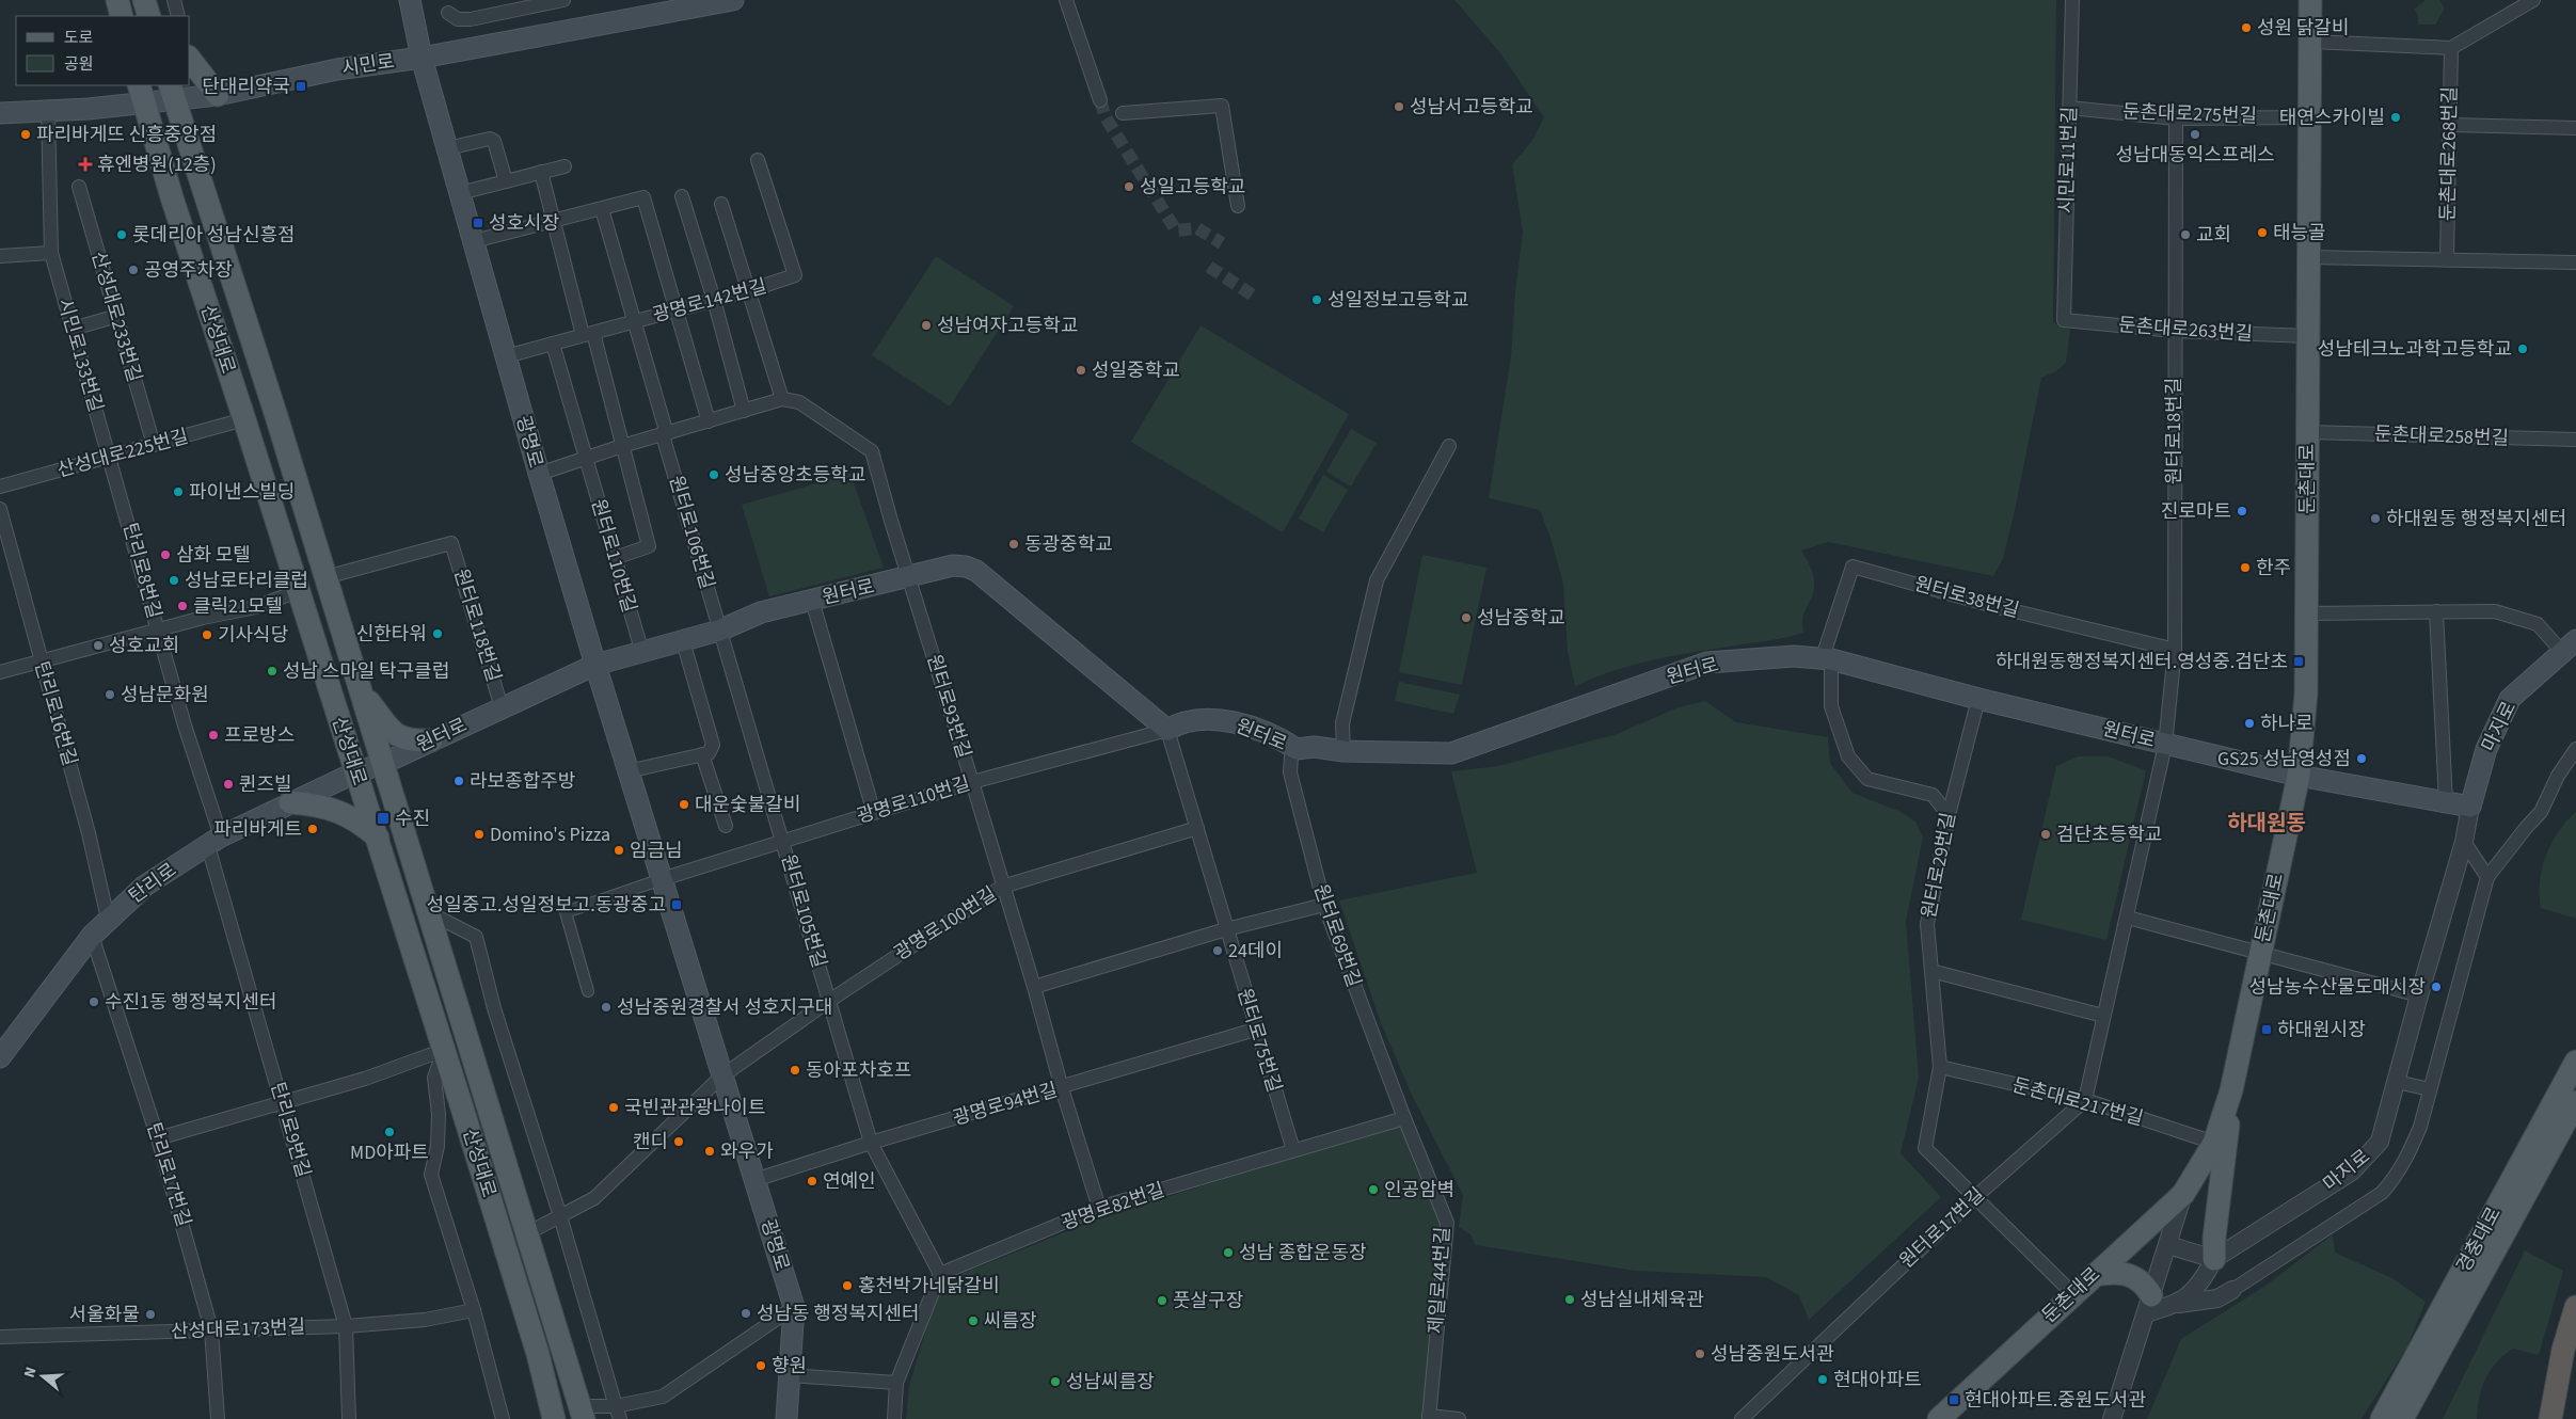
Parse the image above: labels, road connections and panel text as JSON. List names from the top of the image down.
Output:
{
  "streets": {
    "main road": [
      "시민로",
      "산성대로",
      "광명로",
      "둔촌대로",
      "원터로",
      "마지로",
      "탄리로",
      "경충대로"
    ],
    "street": [
      "둔촌대로275번길",
      "둔촌대로268번길",
      "시민로11번길",
      "광명로142번길",
      "산성대로233번길",
      "둔촌대로263번길",
      "시민로133번길",
      "원터로18번길",
      "둔촌대로258번길",
      "산성대로225번길",
      "원터로106번길",
      "원터로110번길",
      "탄리로8번길",
      "원터로38번길",
      "원터로118번길",
      "원터로93번길",
      "탄리로16번길",
      "광명로110번길",
      "원터로29번길",
      "원터로105번길",
      "광명로100번길",
      "원터로69번길",
      "원터로75번길",
      "둔촌대로217번길",
      "광명로94번길",
      "탄리로9번길",
      "탄리로17번길",
      "광명로82번길",
      "원터로17번길",
      "제일로44번길",
      "산성대로173번길"
    ]
  },
  "crossings": [
    ["시민로", "산성대로"],
    ["시민로", "시민로133번길"],
    ["시민로", "광명로"],
    ["둔촌대로275번길", "시민로11번길"],
    ["둔촌대로275번길", "원터로18번길"],
    ["둔촌대로275번길", "둔촌대로"],
    ["시민로11번길", "둔촌대로263번길"],
    ["광명로142번길", "광명로"],
    ["광명로142번길", "원터로106번길"],
    ["광명로142번길", "원터로110번길"],
    ["산성대로233번길", "산성대로225번길"],
    ["둔촌대로263번길", "원터로18번길"],
    ["둔촌대로263번길", "둔촌대로"],
    ["산성대로", "산성대로225번길"],
    ["산성대로", "원터로"],
    ["산성대로", "원터로118번길"],
    ["산성대로", "탄리로"],
    ["시민로133번길", "산성대로225번길"],
    ["시민로133번길", "탄리로8번길"],
    ["원터로18번길", "원터로"],
    ["원터로18번길", "원터로38번길"],
    ["둔촌대로258번길", "둔촌대로"],
    ["광명로", "원터로"],
    ["광명로", "광명로110번길"],
    ["광명로", "광명로100번길"],
    ["광명로", "광명로94번길"],
    ["산성대로225번길", "탄리로8번길"],
    ["둔촌대로", "원터로"],
    ["둔촌대로", "마지로"],
    ["둔촌대로", "둔촌대로217번길"],
    ["원터로106번길", "원터로"],
    ["원터로106번길", "원터로105번길"],
    ["원터로110번길", "원터로"],
    ["탄리로8번길", "탄리로"],
    ["탄리로8번길", "탄리로9번길"],
    ["원터로", "원터로38번길"],
    ["원터로", "원터로118번길"],
    ["원터로", "원터로93번길"],
    ["원터로", "광명로110번길"],
    ["원터로", "원터로29번길"],
    ["원터로", "탄리로"],
    ["원터로", "원터로105번길"],
    ["원터로", "원터로69번길"],
    ["원터로", "원터로75번길"],
    ["원터로93번길", "광명로110번길"],
    ["원터로93번길", "광명로100번길"],
    ["원터로93번길", "광명로94번길"],
    ["원터로93번길", "광명로82번길"],
    ["탄리로16번길", "탄리로"],
    ["광명로110번길", "원터로105번길"],
    ["광명로110번길", "원터로75번길"],
    ["원터로29번길", "둔촌대로217번길"],
    ["원터로29번길", "원터로17번길"],
    ["탄리로", "탄리로9번길"],
    ["탄리로", "탄리로17번길"],
    ["원터로105번길", "광명로100번길"],
    ["원터로105번길", "광명로94번길"],
    ["원터로105번길", "광명로82번길"],
    ["광명로100번길", "원터로75번길"],
    ["원터로69번길", "광명로82번길"],
    ["원터로69번길", "제일로44번길"],
    ["원터로75번길", "광명로94번길"],
    ["원터로75번길", "광명로82번길"],
    ["둔촌대로217번길", "원터로17번길"],
    ["탄리로9번길", "산성대로173번길"],
    ["탄리로17번길", "산성대로173번길"],
    ["광명로82번길", "제일로44번길"]
  ],
  "districts": ["하대원동"],
  "places": {
    "other": [
      "성원 닭갈비",
      "성남서고등학교",
      "태연스카이빌",
      "파리바게뜨 신흥중앙점",
      "성남대동익스프레스",
      "성일고등학교",
      "태능골",
      "롯데리아 성남신흥점",
      "교회",
      "공영주차장",
      "성일정보고등학교",
      "성남여자고등학교",
      "성남테크노과학고등학교",
      "성일중학교",
      "성남중앙초등학교",
      "파이낸스빌딩",
      "진로마트",
      "하대원동 행정복지센터",
      "동광중학교",
      "삼화 모텔",
      "한주",
      "성남로타리클럽",
      "클릭21모텔",
      "성남중학교",
      "신한타워",
      "기사식당",
      "성호교회",
      "성남 스마일 탁구클럽",
      "성남문화원",
      "하나로",
      "프로방스",
      "GS25 성남영성점",
      "라보종합주방",
      "퀸즈빌",
      "대운숯불갈비",
      "파리바게트",
      "Domino's Pizza",
      "검단초등학교",
      "임금님",
      "24데이",
      "성남농수산물도매시장",
      "수진1동 행정복지센터",
      "성남중원경찰서 성호지구대",
      "동아포차호프",
      "국빈관관광나이트",
      "MD아파트",
      "캔디",
      "와우가",
      "연예인",
      "인공암벽",
      "성남 종합운동장",
      "홍천박가네닭갈비",
      "성남실내체육관",
      "풋살구장",
      "성남동 행정복지센터",
      "서울화물",
      "씨름장",
      "성남중원도서관",
      "향원",
      "현대아파트",
      "성남씨름장"
    ],
    "transit": [
      "단대리약국",
      "성호시장",
      "하대원동행정복지센터.영성중.검단초",
      "수진",
      "성일중고.성일정보고.동광중고",
      "하대원시장",
      "현대아파트.중원도서관"
    ],
    "health": ["휴엔병원(12층)"]
  },
  "legend": ["도로", "공원"],
  "north": "left"
}
